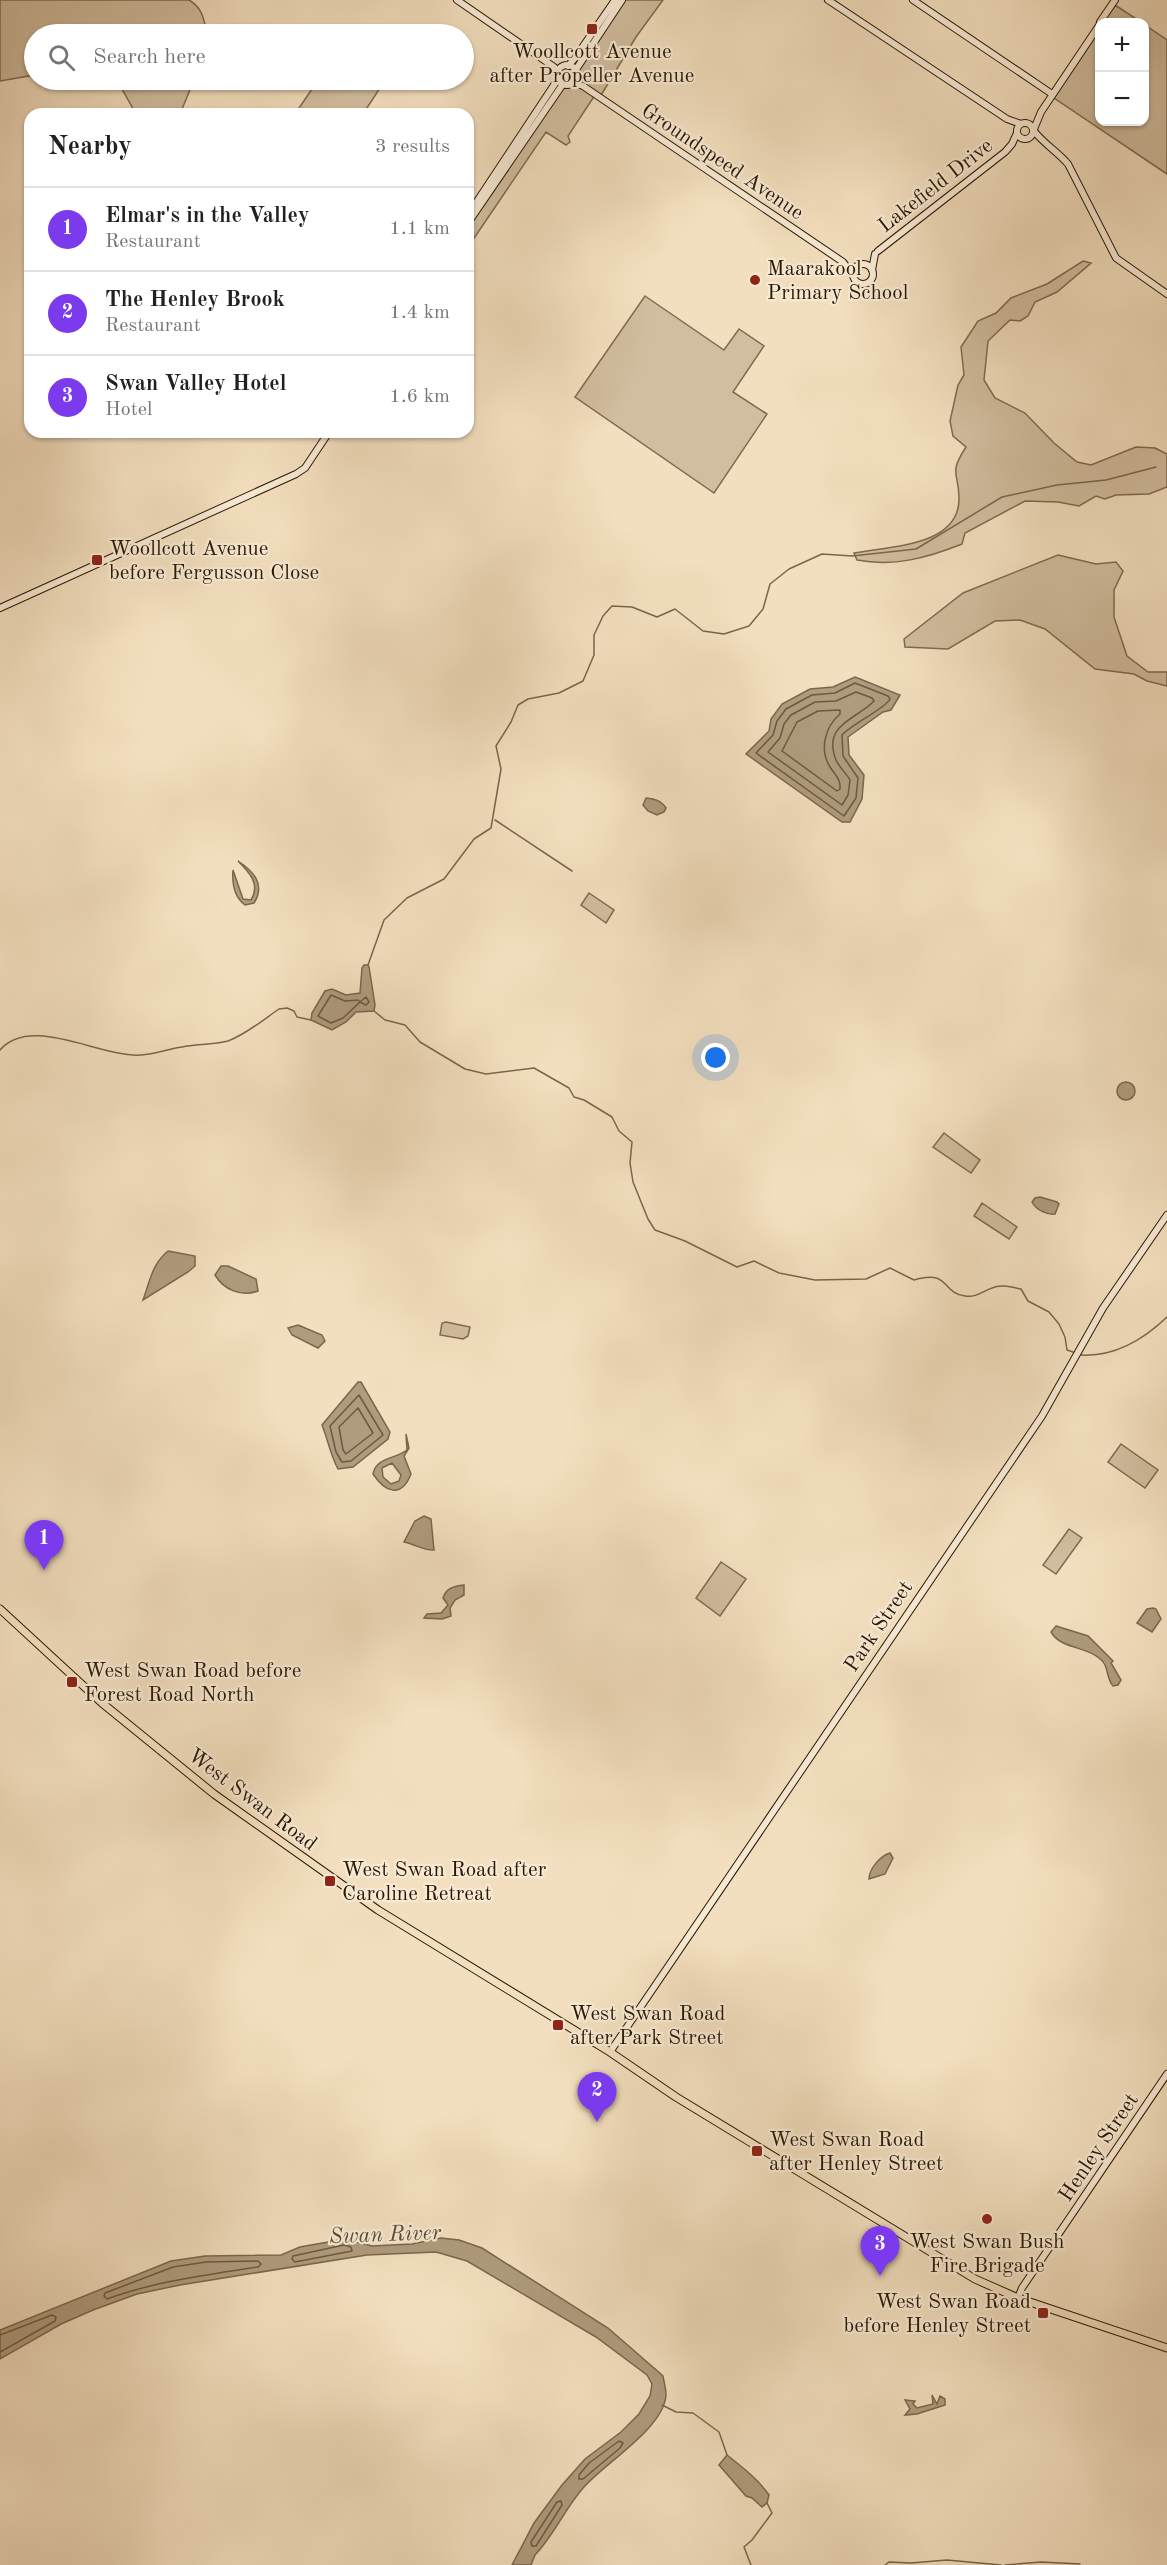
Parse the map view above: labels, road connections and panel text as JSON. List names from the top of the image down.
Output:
{
  "streets": {
    "main road": ["West Swan Road"],
    "street": [
      "Groundspeed Avenue",
      "Lakefield Drive",
      "Park Street",
      "Henley Street"
    ]
  },
  "crossings": [
    ["Groundspeed Avenue", "Lakefield Drive"],
    ["Park Street", "West Swan Road"],
    ["West Swan Road", "Henley Street"]
  ],
  "water": ["Swan River"],
  "places": {
    "transit": [
      "Woollcott Avenue after Propeller Avenue",
      "Woollcott Avenue before Fergusson Close",
      "West Swan Road before Forest Road North",
      "West Swan Road after Caroline Retreat",
      "West Swan Road after Park Street",
      "West Swan Road after Henley Street",
      "West Swan Road before Henley Street"
    ],
    "other": ["Maarakool Primary School", "West Swan Bush Fire Brigade"]
  },
  "page": {
    "map_buttons": ["+", "−"],
    "search": "Search here",
    "heading": ["Nearby", "3 results"],
    "list": [
      {
        "mark": "1",
        "name": "Elmar's in the Valley",
        "note": "Restaurant",
        "value": "1.1 km"
      },
      {
        "mark": "2",
        "name": "The Henley Brook",
        "note": "Restaurant",
        "value": "1.4 km"
      },
      {
        "mark": "3",
        "name": "Swan Valley Hotel",
        "note": "Hotel",
        "value": "1.6 km"
      }
    ],
    "pins": ["1", "2", "3"]
  }
}
